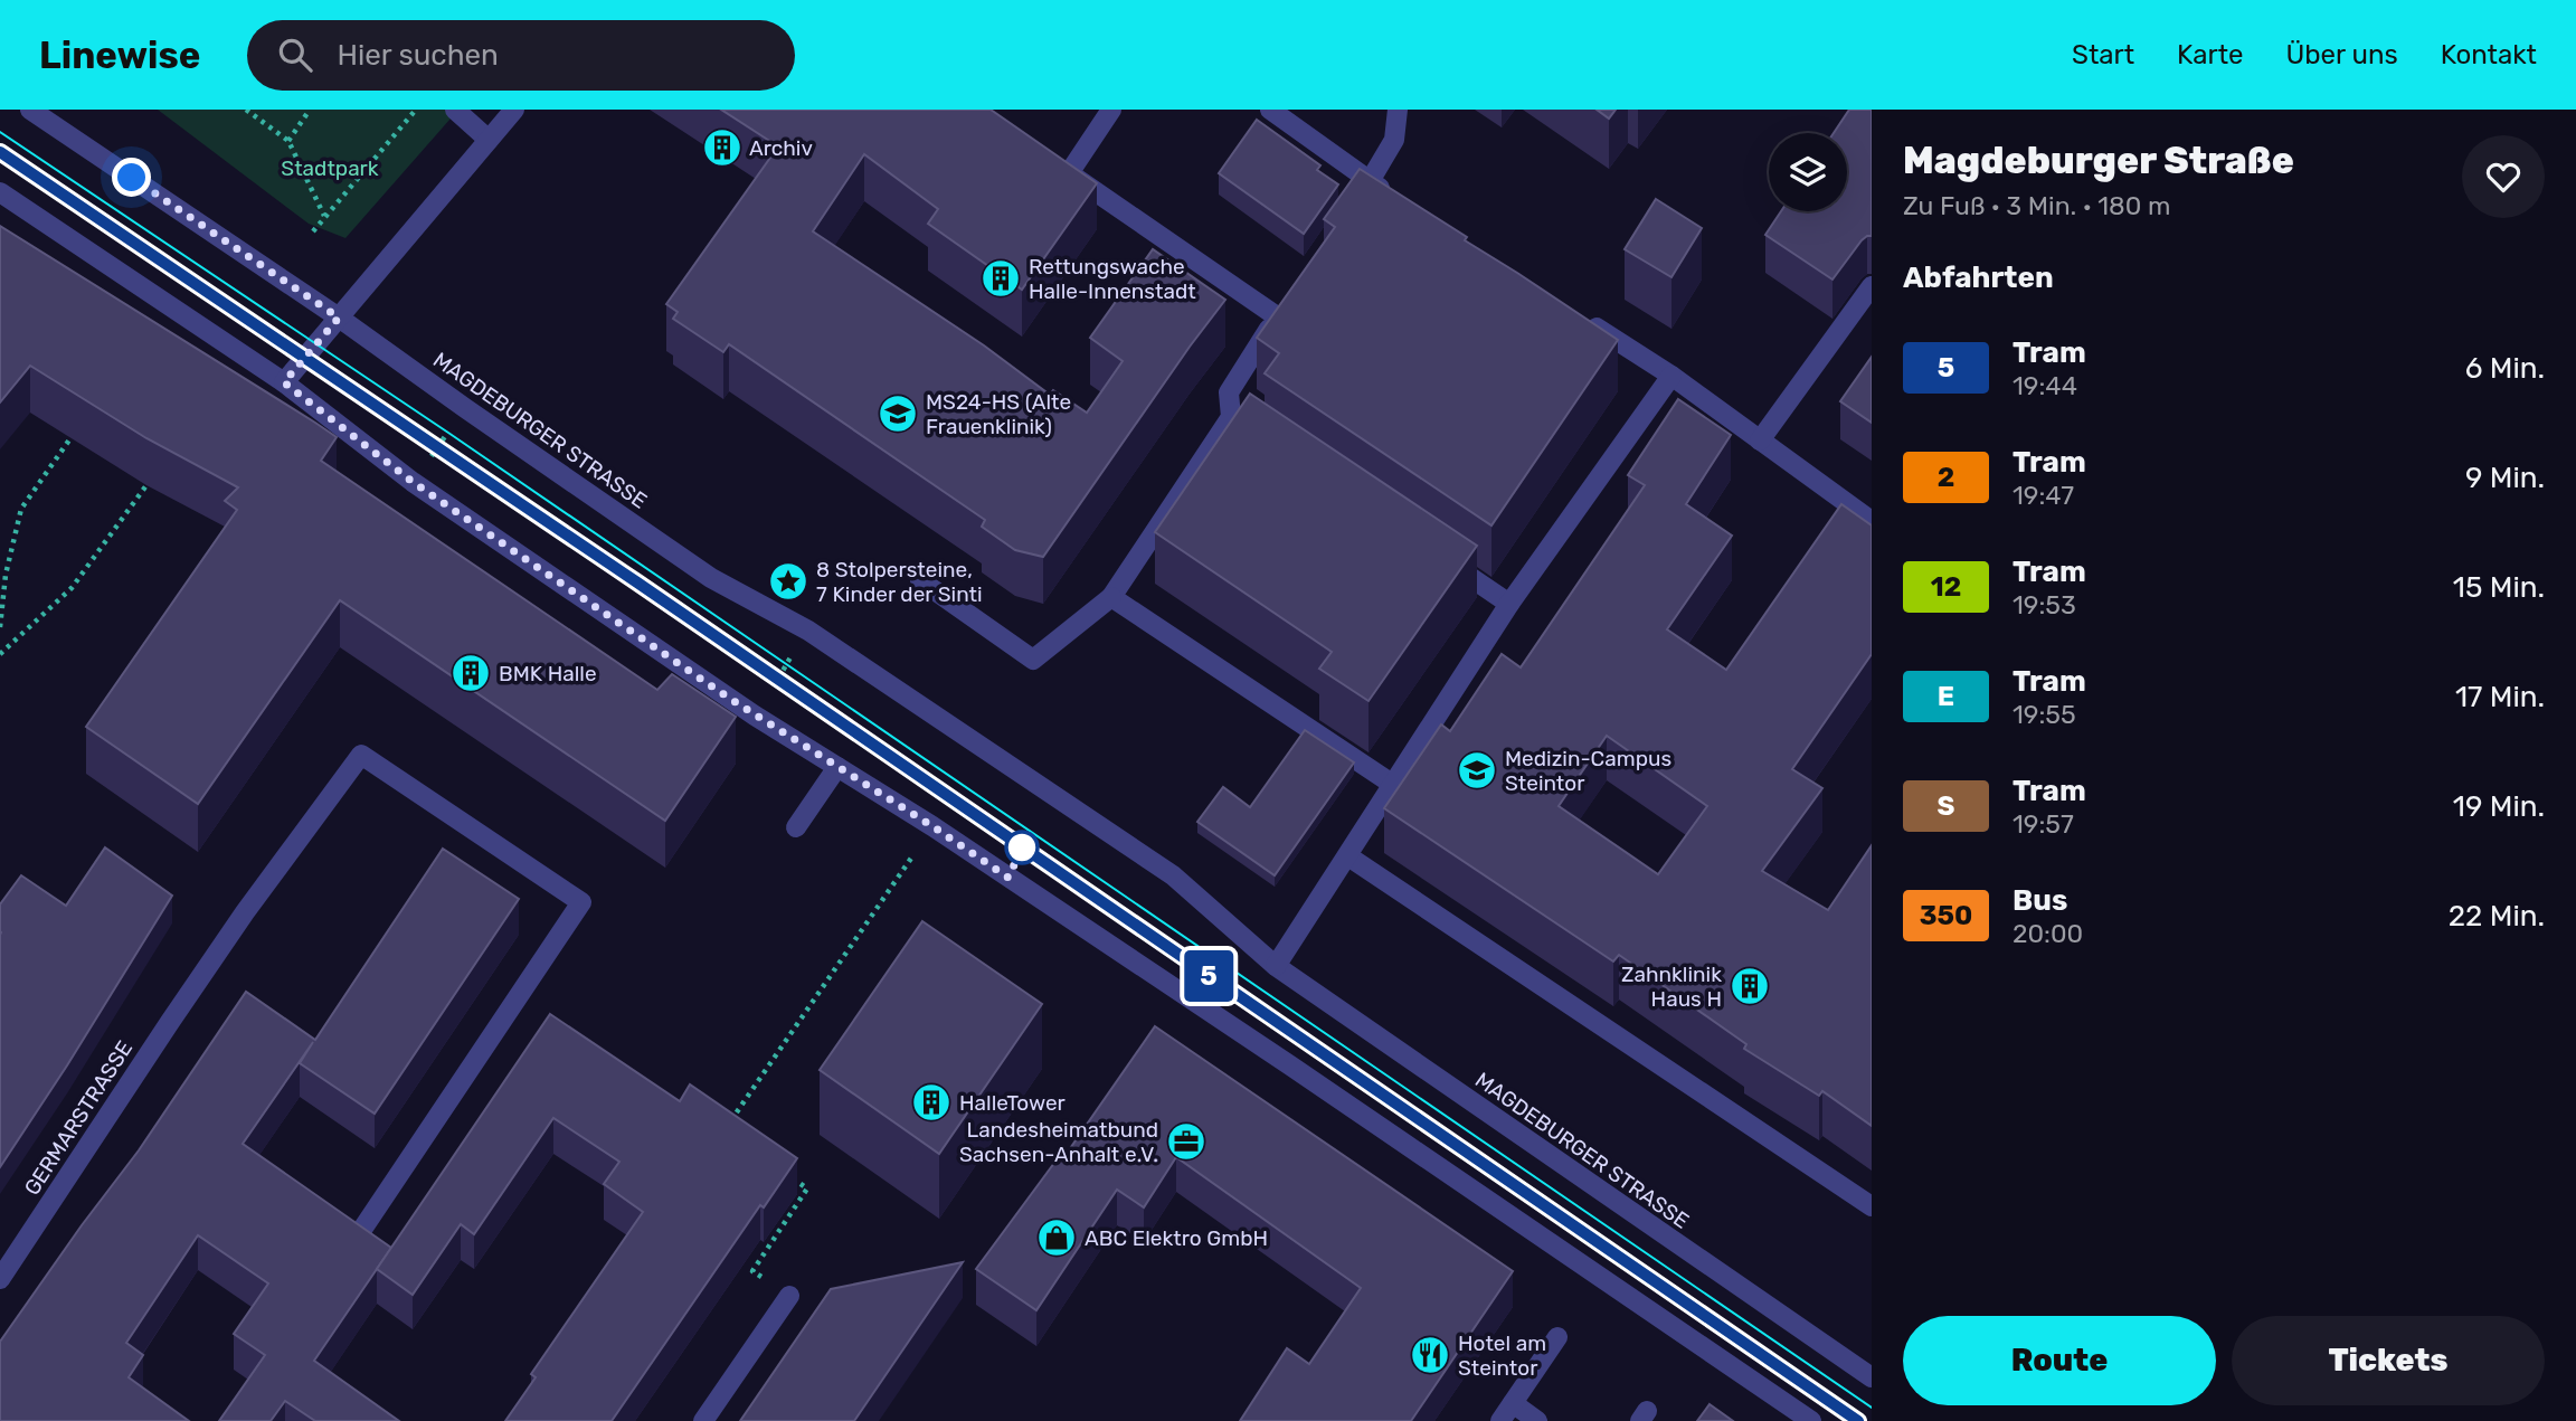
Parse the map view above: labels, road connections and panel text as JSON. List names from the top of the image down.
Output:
{
  "streets": {
    "street": ["MAGDEBURGER STRASSE", "GERMARSTRASSE"]
  },
  "parks": ["Stadtpark"],
  "places": {
    "building": [
      "Archiv",
      "Rettungswache Halle-Innenstadt",
      "BMK Halle",
      "Zahnklinik Haus H",
      "HalleTower"
    ],
    "school or university": ["MS24-HS (Alte Frauenklinik)", "Medizin-Campus Steintor"],
    "place": ["8 Stolpersteine, 7 Kinder der Sinti"],
    "office": ["Landesheimatbund Sachsen-Anhalt e.V."],
    "shop": ["ABC Elektro GmbH"],
    "restaurant": ["Hotel am Steintor"]
  },
  "lines": ["tram line 5"],
  "page": {
    "header": "Linewise",
    "search": "Hier suchen",
    "nav": [
      "Start",
      "Karte",
      "Über uns",
      "Kontakt"
    ],
    "on_map": "5",
    "heading": [
      ["Magdeburger Straße", "Zu Fuß · 3 Min. · 180 m"],
      "Abfahrten"
    ],
    "list": [
      {
        "mark": "5",
        "name": "Tram",
        "note": "19:44",
        "value": "6 Min."
      },
      {
        "mark": "2",
        "name": "Tram",
        "note": "19:47",
        "value": "9 Min."
      },
      {
        "mark": "12",
        "name": "Tram",
        "note": "19:53",
        "value": "15 Min."
      },
      {
        "mark": "E",
        "name": "Tram",
        "note": "19:55",
        "value": "17 Min."
      },
      {
        "mark": "S",
        "name": "Tram",
        "note": "19:57",
        "value": "19 Min."
      },
      {
        "mark": "350",
        "name": "Bus",
        "note": "20:00",
        "value": "22 Min."
      }
    ],
    "buttons": ["Route", "Tickets"]
  }
}
